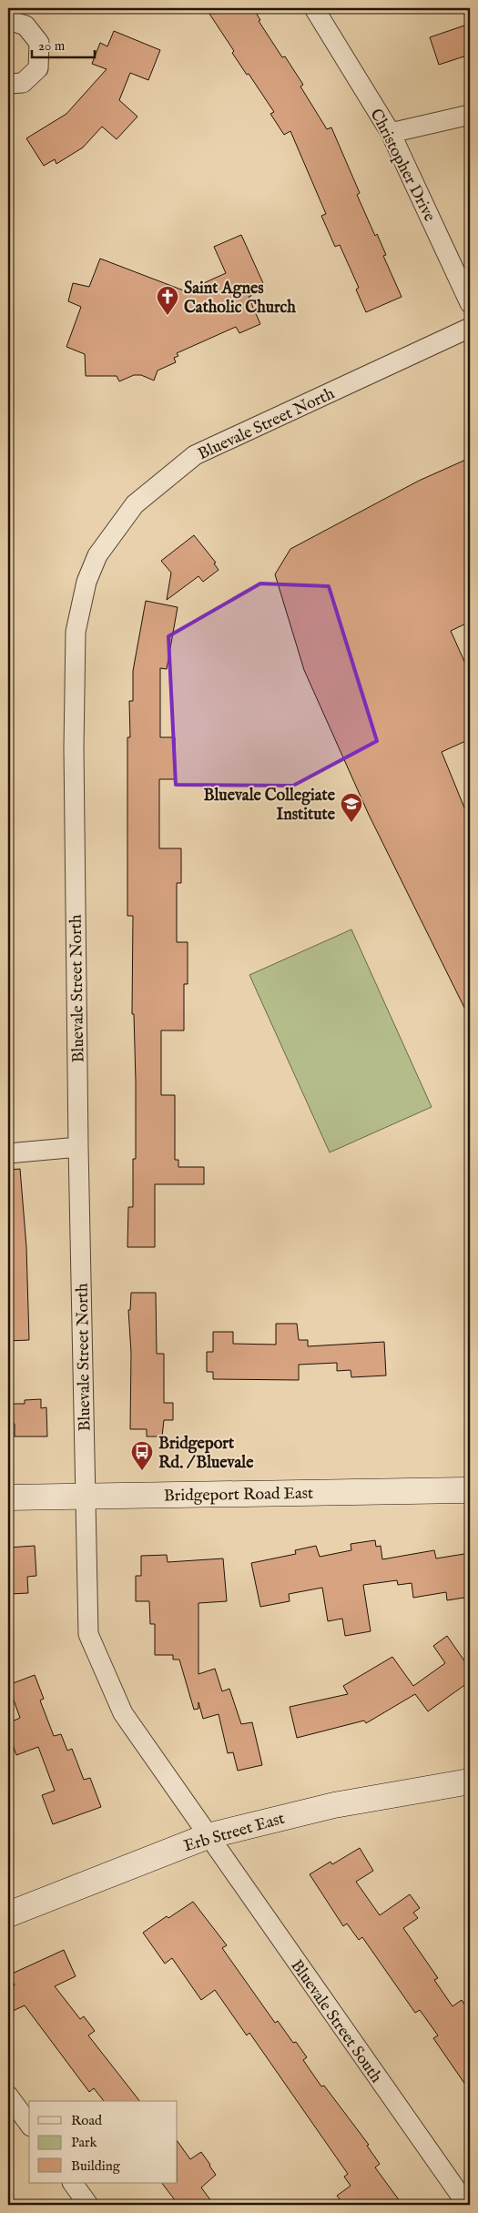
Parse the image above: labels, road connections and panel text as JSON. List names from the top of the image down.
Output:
{
  "streets": {
    "main road": ["Bridgeport Road East", "Erb Street East"],
    "street": ["Christopher Drive", "Bluevale Street North", "Bluevale Street South"]
  },
  "crossings": [
    ["Bluevale Street North", "Bridgeport Road East"],
    ["Bluevale Street North", "Erb Street East"],
    ["Bluevale Street North", "Bluevale Street South"],
    ["Erb Street East", "Bluevale Street South"]
  ],
  "places": {
    "church": ["Saint Agnes Catholic Church"],
    "school or university": ["Bluevale Collegiate Institute"],
    "bus stop": ["Bridgeport Rd. / Bluevale"]
  },
  "legend": ["Road", "Park", "Building"],
  "scale_bar": "20 m"
}
